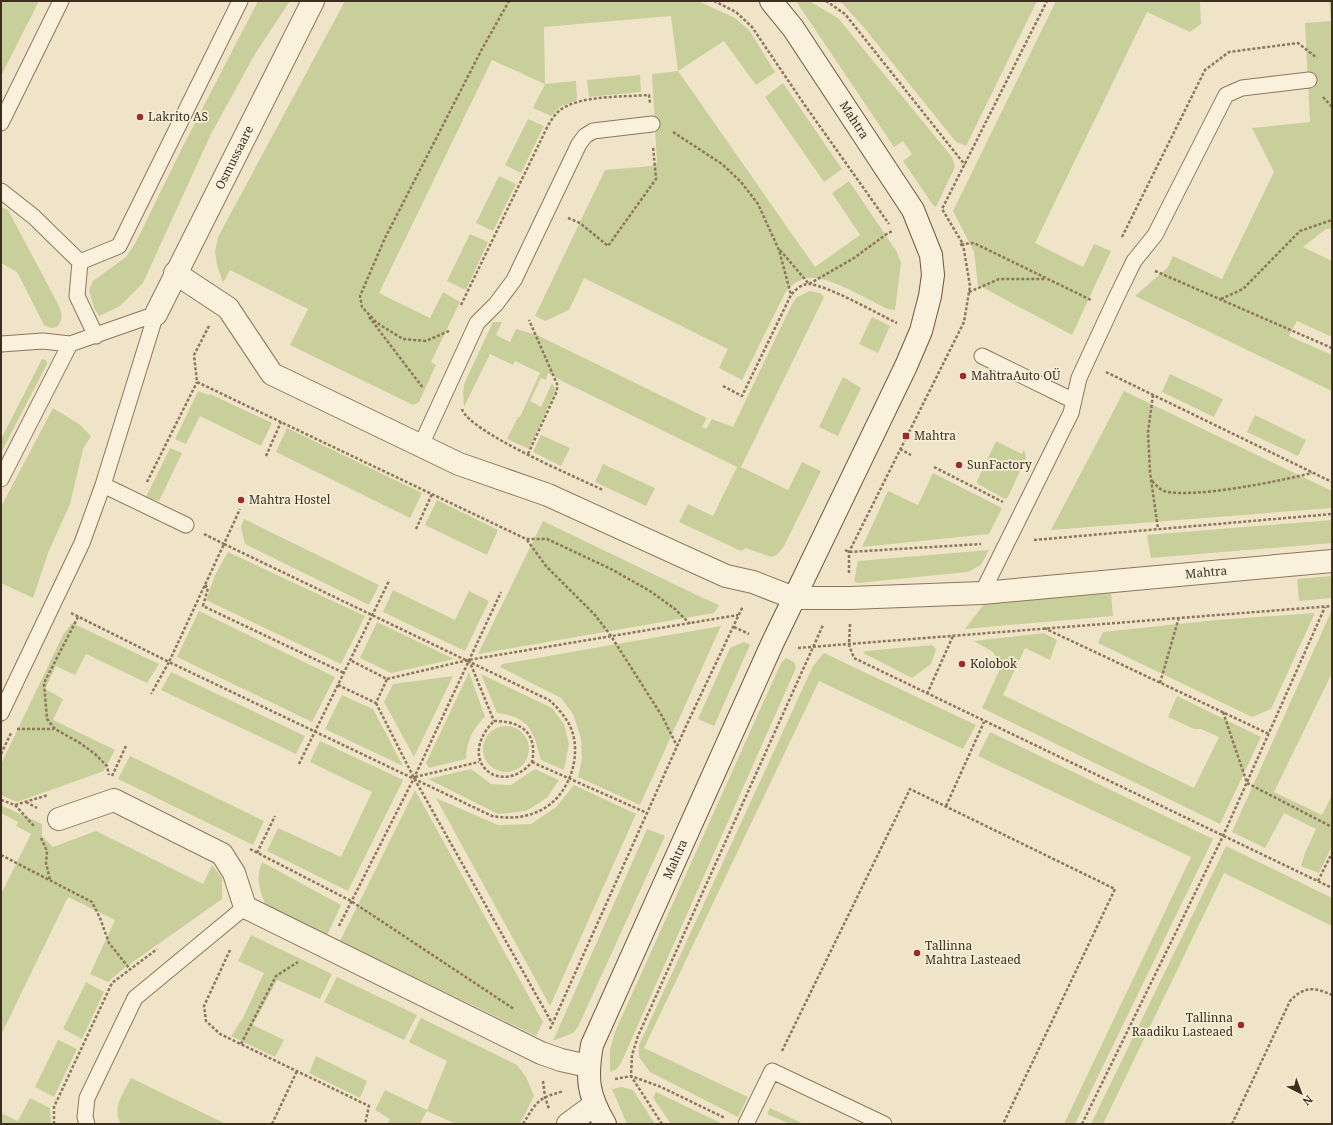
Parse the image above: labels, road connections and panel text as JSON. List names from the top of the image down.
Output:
{
  "streets": {
    "street": ["Mahtra", "Osmussaare"]
  },
  "places": {
    "other": [
      "Lakrito AS",
      "MahtraAuto OÜ",
      "SunFactory",
      "Mahtra Hostel",
      "Kolobok",
      "Tallinna Mahtra Lasteaed",
      "Tallinna Raadiku Lasteaed"
    ],
    "transit": ["Mahtra"]
  },
  "north": "bottom right"
}
